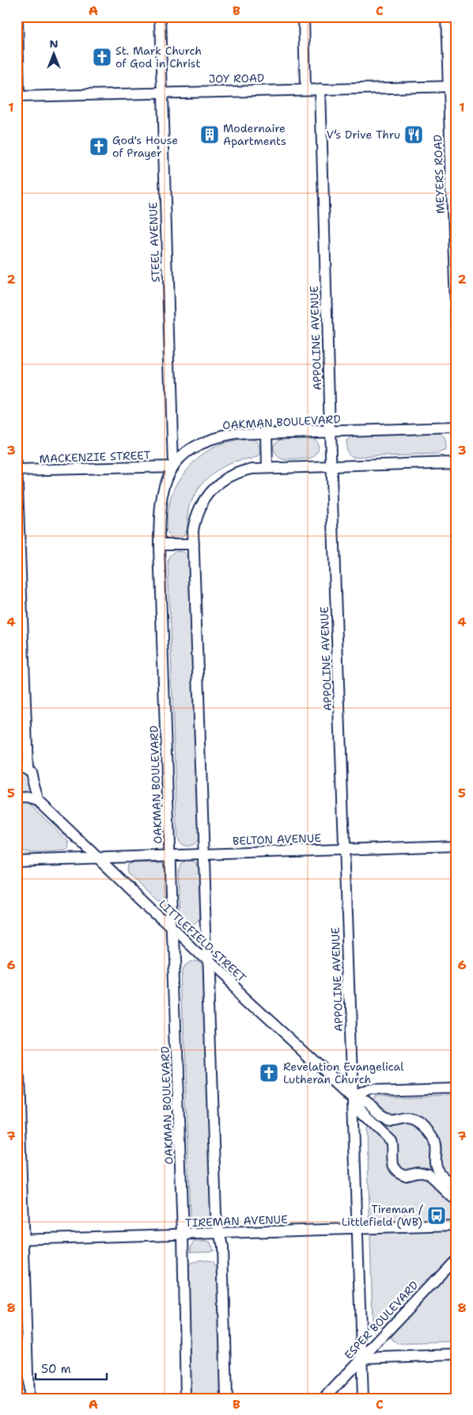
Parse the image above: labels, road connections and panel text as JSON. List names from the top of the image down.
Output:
{
  "streets": {
    "street": [
      "JOY ROAD",
      "MEYERS ROAD",
      "STEEL AVENUE",
      "APPOLINE AVENUE",
      "OAKMAN BOULEVARD",
      "MACKENZIE STREET",
      "BELTON AVENUE",
      "LITTLEFIELD STREET",
      "TIREMAN AVENUE",
      "ESPER BOULEVARD"
    ]
  },
  "crossings": [
    ["JOY ROAD", "MEYERS ROAD"],
    ["JOY ROAD", "STEEL AVENUE"],
    ["JOY ROAD", "APPOLINE AVENUE"],
    ["STEEL AVENUE", "OAKMAN BOULEVARD"],
    ["STEEL AVENUE", "MACKENZIE STREET"],
    ["APPOLINE AVENUE", "OAKMAN BOULEVARD"],
    ["APPOLINE AVENUE", "BELTON AVENUE"],
    ["APPOLINE AVENUE", "LITTLEFIELD STREET"],
    ["APPOLINE AVENUE", "TIREMAN AVENUE"],
    ["APPOLINE AVENUE", "ESPER BOULEVARD"],
    ["OAKMAN BOULEVARD", "MACKENZIE STREET"],
    ["OAKMAN BOULEVARD", "BELTON AVENUE"],
    ["OAKMAN BOULEVARD", "LITTLEFIELD STREET"],
    ["OAKMAN BOULEVARD", "TIREMAN AVENUE"],
    ["BELTON AVENUE", "LITTLEFIELD STREET"]
  ],
  "places": {
    "church": ["St. Mark Church of God in Christ", "God's House of Prayer", "Revelation Evangelical Lutheran Church"],
    "building": ["Modernaire Apartments"],
    "restaurant": ["V’s Drive Thru"],
    "bus stop": ["Tireman / Littlefield (WB)"]
  },
  "scale_bar": "50 m",
  "north": "top",
  "grid": {
    "columns": ["A", "B", "C"],
    "rows": [
      "1",
      "2",
      "3",
      "4",
      "5",
      "6",
      "7",
      "8"
    ]
  }
}
